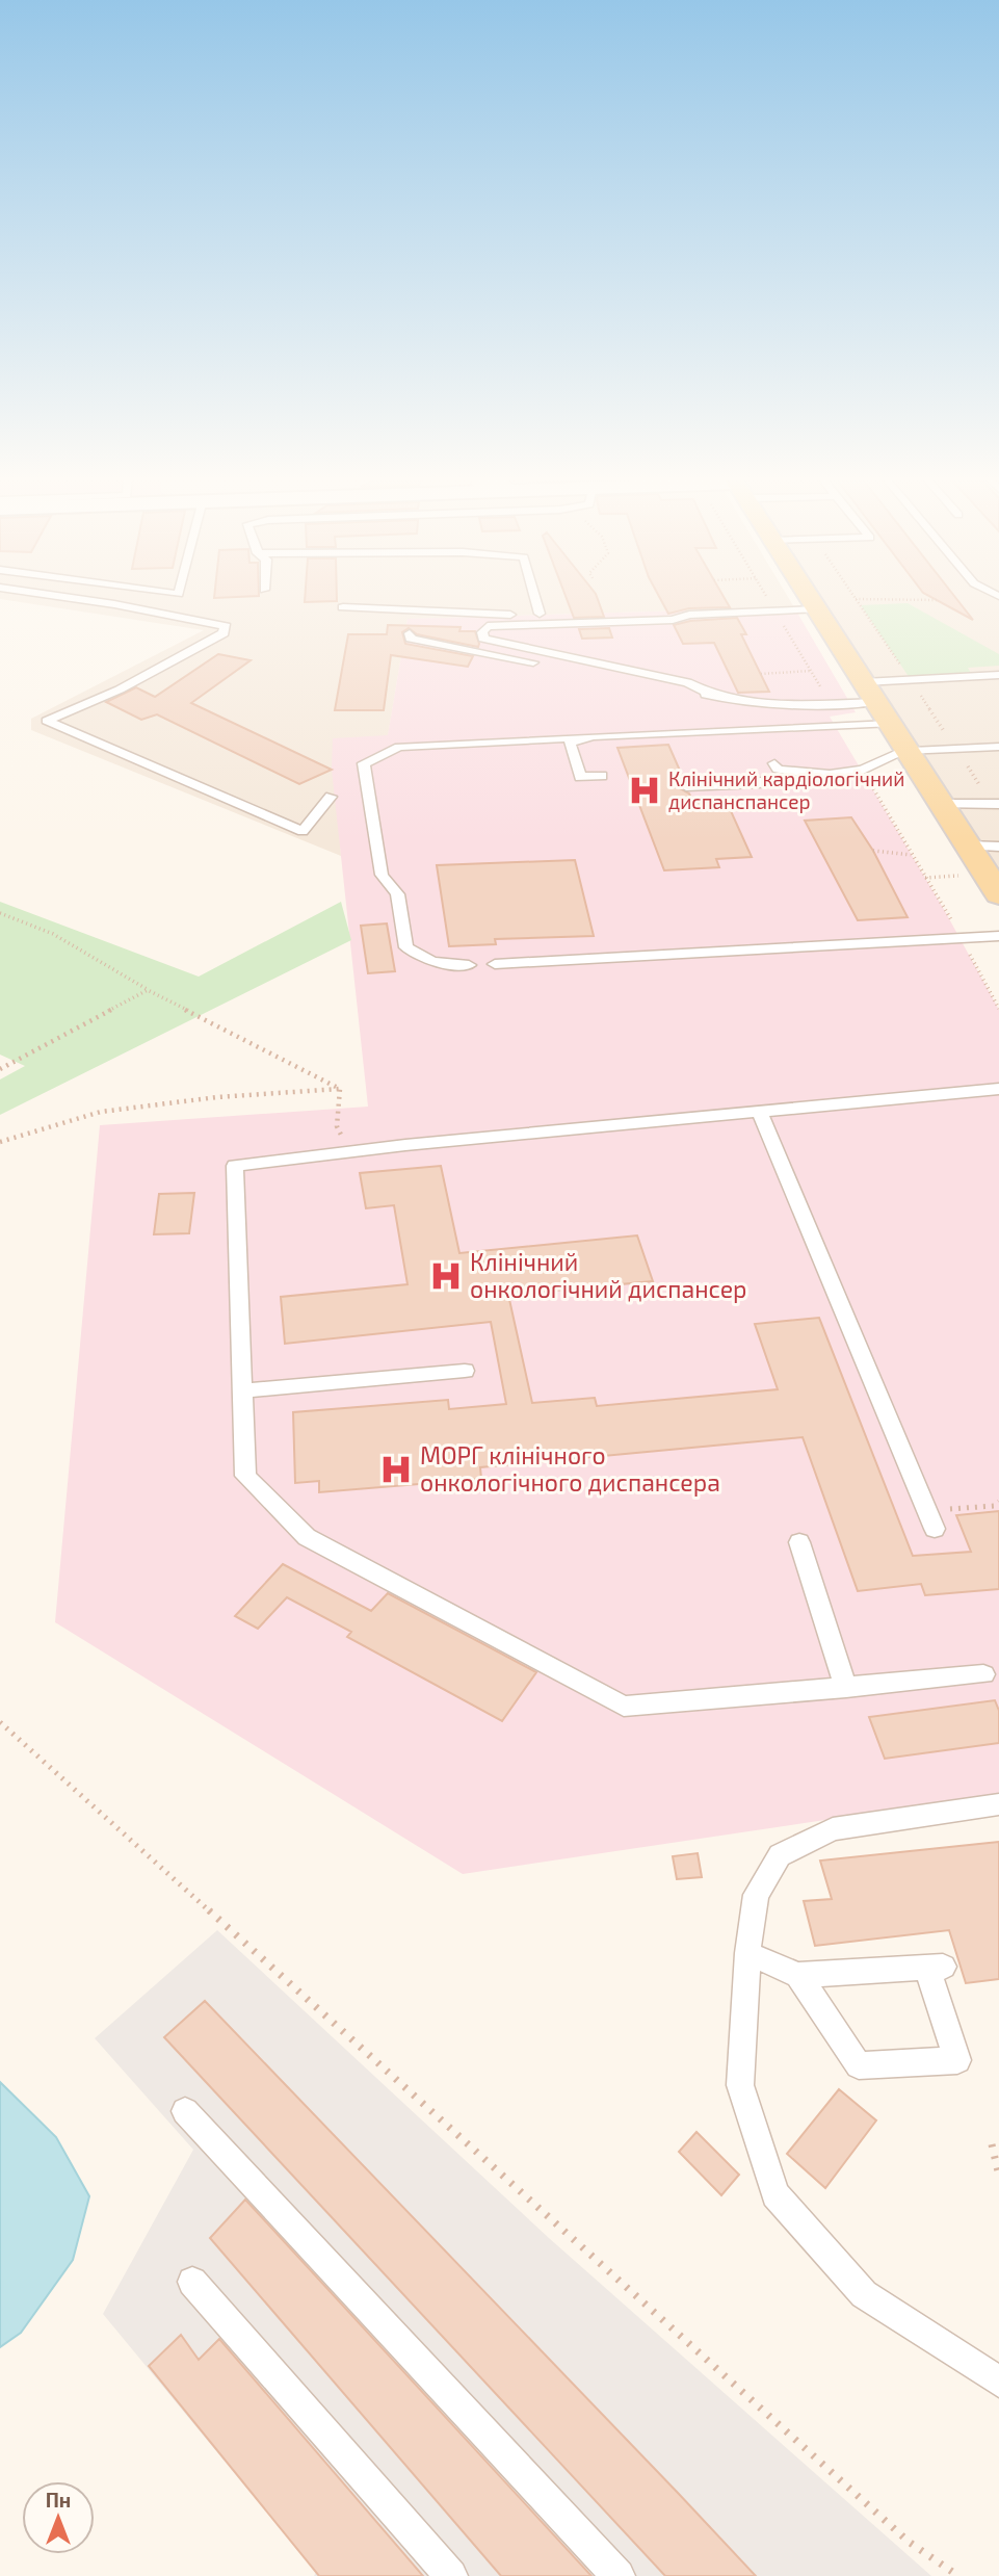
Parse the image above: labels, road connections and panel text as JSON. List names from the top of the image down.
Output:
{
  "places": {
    "hospital": ["Клінічний кардіологічний диспанспансер", "Клінічний онкологічний диспансер", "МОРГ клінічного онкологічного диспансера"]
  },
  "north": "top"
}
